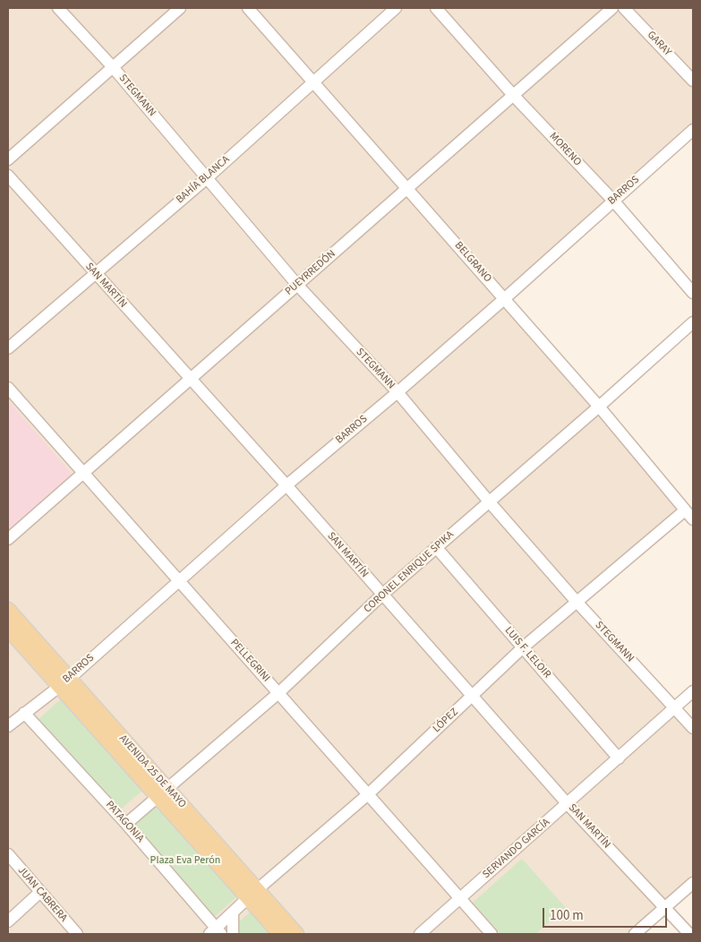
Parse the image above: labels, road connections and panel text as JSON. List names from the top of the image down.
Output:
{
  "streets": {
    "main road": ["AVENIDA 25 DE MAYO"],
    "street": [
      "GARAY",
      "STEGMANN",
      "MORENO",
      "BAHÍA BLANCA",
      "BARROS",
      "BELGRANO",
      "PUEYRREDÓN",
      "SAN MARTÍN",
      "CORONEL ENRIQUE SPIKA",
      "LUIS F. LELOIR",
      "PELLEGRINI",
      "LÓPEZ",
      "PATAGONIA",
      "SERVANDO GARCÍA",
      "JUAN CABRERA"
    ]
  },
  "crossings": [
    ["STEGMANN", "BAHÍA BLANCA"],
    ["STEGMANN", "BARROS"],
    ["STEGMANN", "PUEYRREDÓN"],
    ["STEGMANN", "CORONEL ENRIQUE SPIKA"],
    ["STEGMANN", "LÓPEZ"],
    ["STEGMANN", "SERVANDO GARCÍA"],
    ["MORENO", "BARROS"],
    ["MORENO", "PUEYRREDÓN"],
    ["BAHÍA BLANCA", "BELGRANO"],
    ["BAHÍA BLANCA", "SAN MARTÍN"],
    ["BARROS", "BELGRANO"],
    ["BARROS", "SAN MARTÍN"],
    ["BARROS", "PELLEGRINI"],
    ["BARROS", "AVENIDA 25 DE MAYO"],
    ["BARROS", "PATAGONIA"],
    ["BELGRANO", "PUEYRREDÓN"],
    ["BELGRANO", "CORONEL ENRIQUE SPIKA"],
    ["BELGRANO", "LÓPEZ"],
    ["PUEYRREDÓN", "SAN MARTÍN"],
    ["PUEYRREDÓN", "PELLEGRINI"],
    ["SAN MARTÍN", "CORONEL ENRIQUE SPIKA"],
    ["SAN MARTÍN", "LÓPEZ"],
    ["SAN MARTÍN", "SERVANDO GARCÍA"],
    ["CORONEL ENRIQUE SPIKA", "LUIS F. LELOIR"],
    ["CORONEL ENRIQUE SPIKA", "PELLEGRINI"],
    ["CORONEL ENRIQUE SPIKA", "AVENIDA 25 DE MAYO"],
    ["CORONEL ENRIQUE SPIKA", "PATAGONIA"],
    ["LUIS F. LELOIR", "LÓPEZ"],
    ["LUIS F. LELOIR", "SERVANDO GARCÍA"],
    ["PELLEGRINI", "LÓPEZ"],
    ["PELLEGRINI", "SERVANDO GARCÍA"],
    ["LÓPEZ", "AVENIDA 25 DE MAYO"],
    ["LÓPEZ", "PATAGONIA"]
  ],
  "parks": ["Plaza Eva Perón"],
  "scale_bar": "100 m"
}
